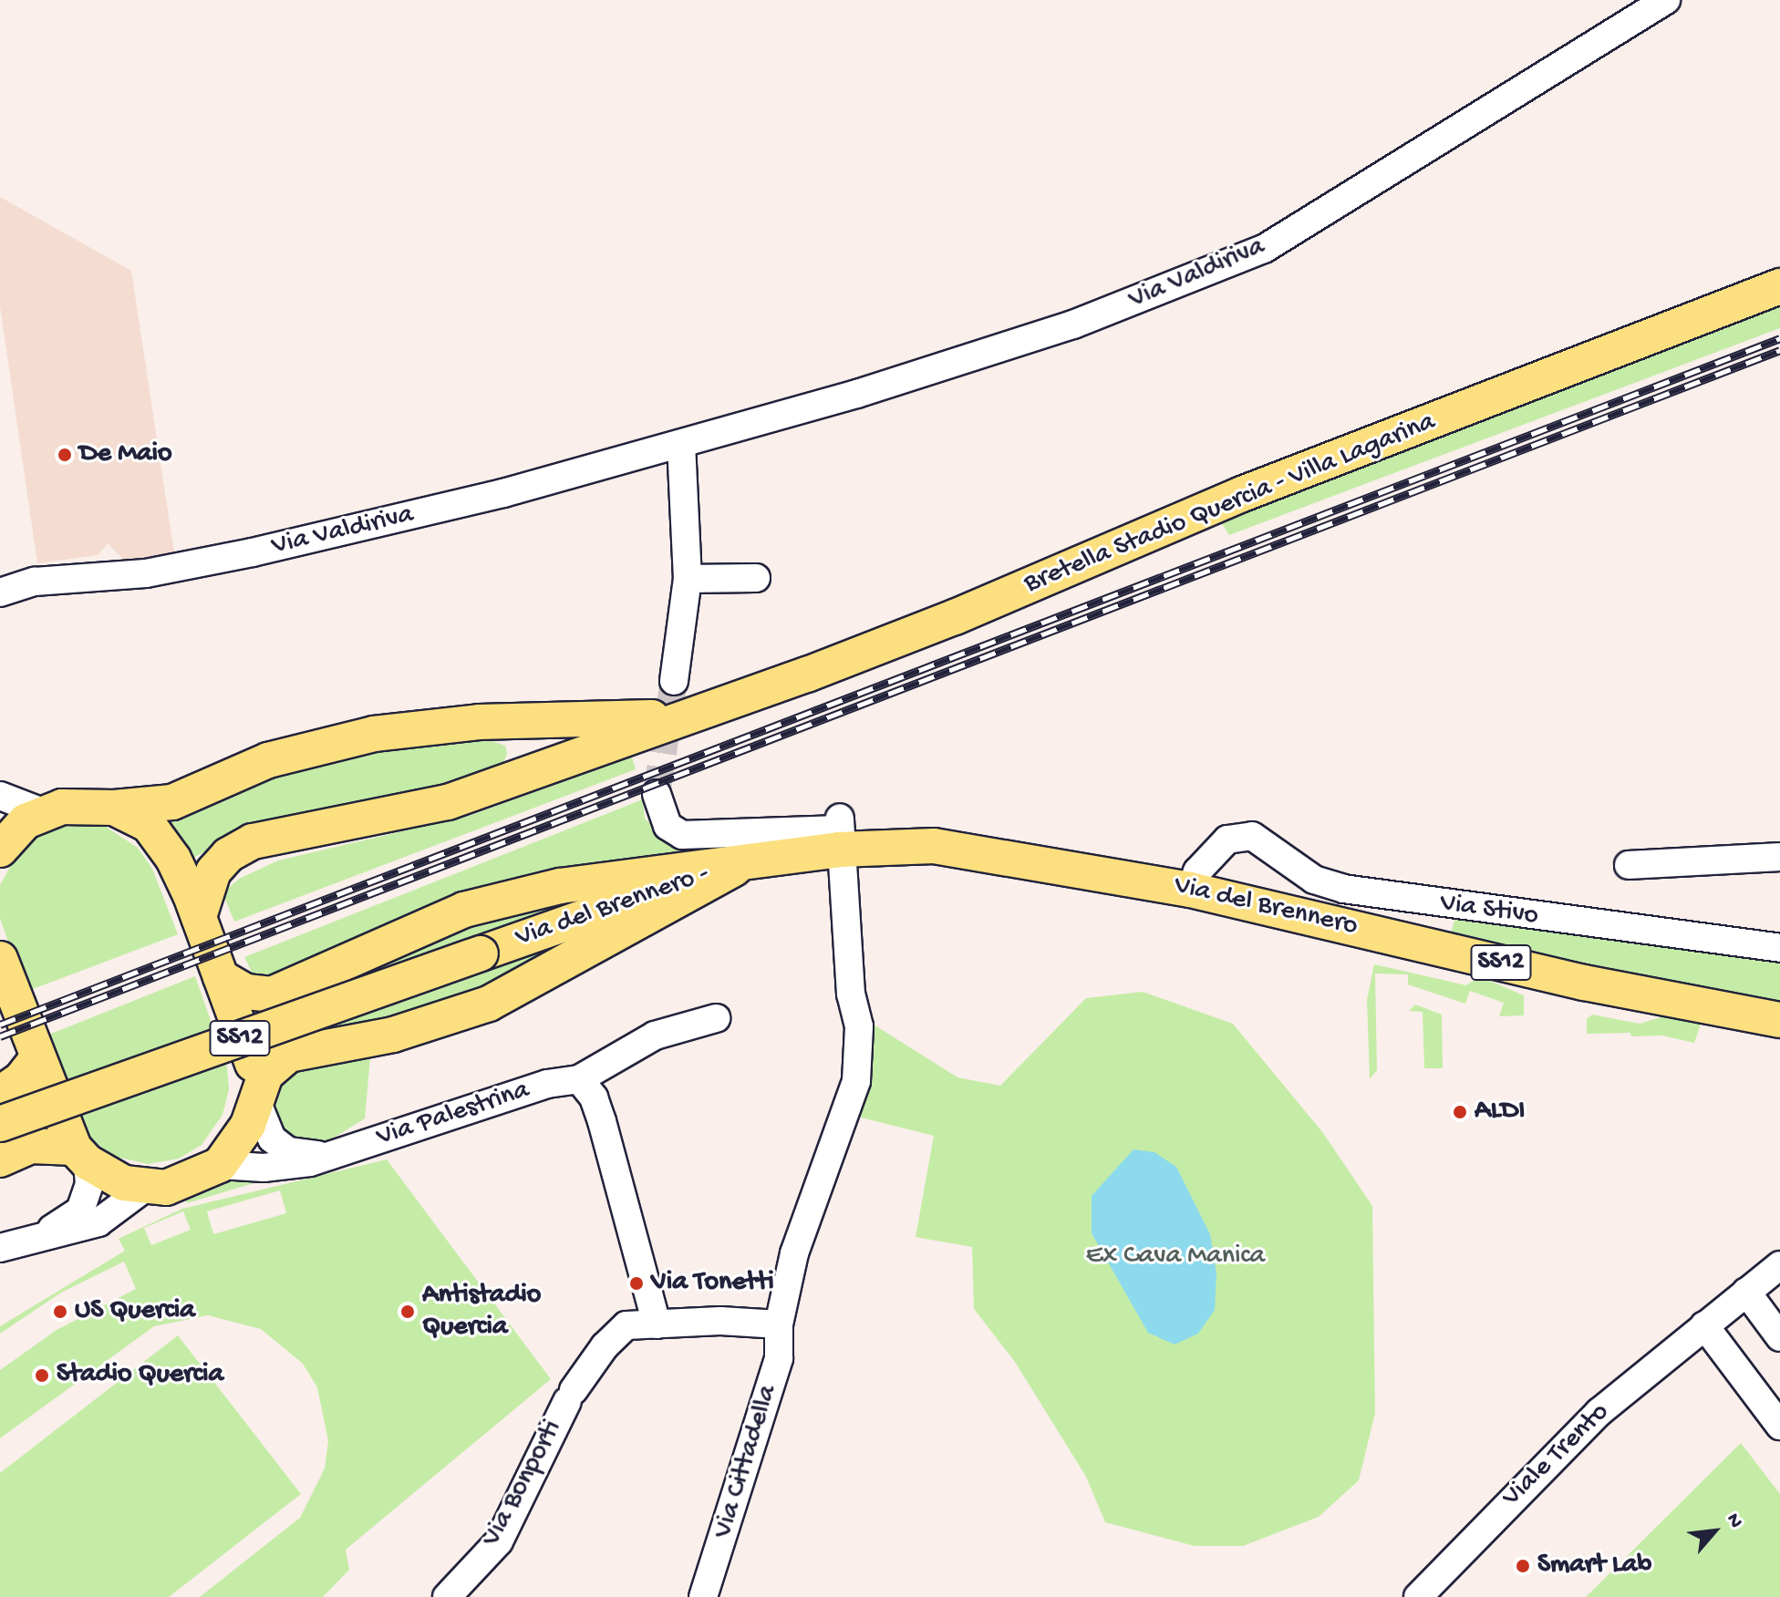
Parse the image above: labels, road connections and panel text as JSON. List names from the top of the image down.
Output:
{
  "streets": {
    "main road": [
      "Bretella Stadio Quercia - Villa Lagarina",
      "Via del Brennero -",
      "Via del Brennero",
      "SS12"
    ],
    "street": [
      "Via Valdiriva",
      "Via Stivo",
      "Via Palestrina",
      "Viale Trento",
      "Via Cittadella",
      "Via Bonporti"
    ]
  },
  "crossings": [
    ["Via del Brennero -", "Via del Brennero"],
    ["Via del Brennero", "Via Stivo"],
    ["Via del Brennero", "Via Cittadella"],
    ["Via Cittadella", "Via Bonporti"]
  ],
  "parks": ["Ex Cava Manica"],
  "places": [
    "De Maio",
    "ALDI",
    "Via Tonetti",
    "US Quercia",
    "Antistadio Quercia",
    "Stadio Quercia",
    "Smart Lab"
  ],
  "north": "top right"
}
